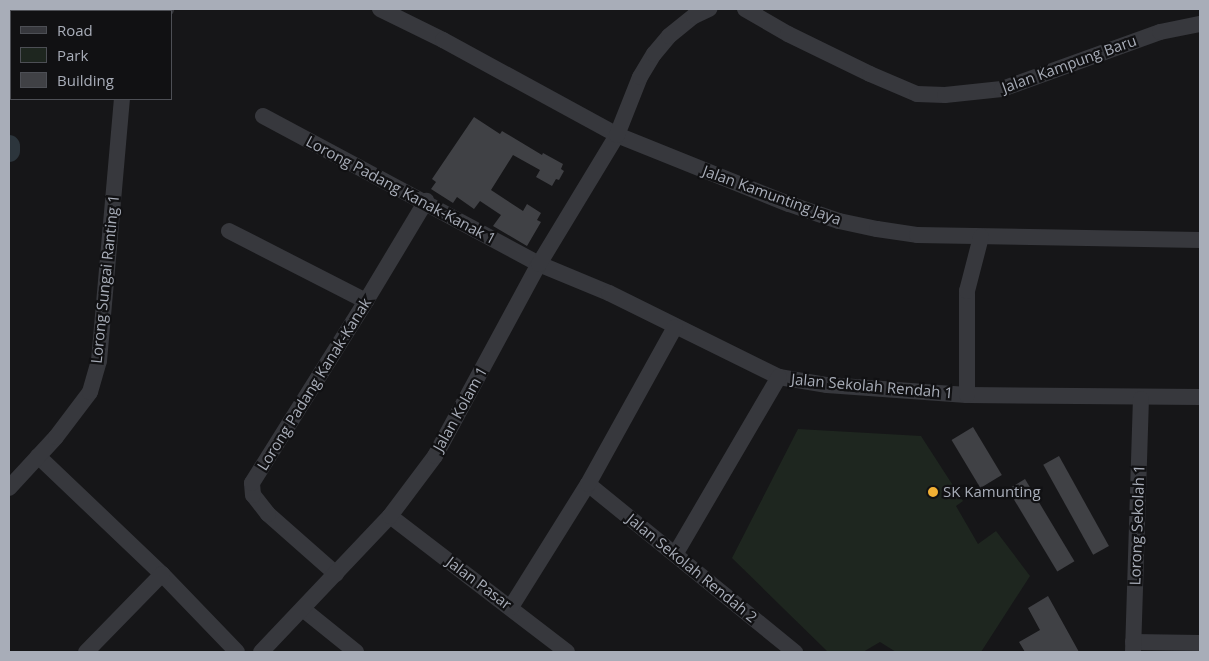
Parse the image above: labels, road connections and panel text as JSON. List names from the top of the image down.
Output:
{
  "streets": {
    "street": [
      "Jalan Kampung Baru",
      "Lorong Padang Kanak-Kanak 1",
      "Jalan Kamunting Jaya",
      "Lorong Sungai Ranting 1",
      "Lorong Padang Kanak-Kanak",
      "Jalan Sekolah Rendah 1",
      "Jalan Kolam 1",
      "Lorong Sekolah 1",
      "Jalan Sekolah Rendah 2",
      "Jalan Pasar"
    ]
  },
  "crossings": [
    ["Lorong Padang Kanak-Kanak 1", "Lorong Padang Kanak-Kanak"],
    ["Lorong Padang Kanak-Kanak 1", "Jalan Sekolah Rendah 1"],
    ["Lorong Padang Kanak-Kanak 1", "Jalan Kolam 1"],
    ["Jalan Kamunting Jaya", "Jalan Kolam 1"],
    ["Lorong Padang Kanak-Kanak", "Jalan Kolam 1"],
    ["Jalan Sekolah Rendah 1", "Jalan Kolam 1"],
    ["Jalan Sekolah Rendah 1", "Lorong Sekolah 1"],
    ["Jalan Kolam 1", "Jalan Pasar"]
  ],
  "places": ["SK Kamunting"],
  "legend": ["Road", "Park", "Building"]
}
